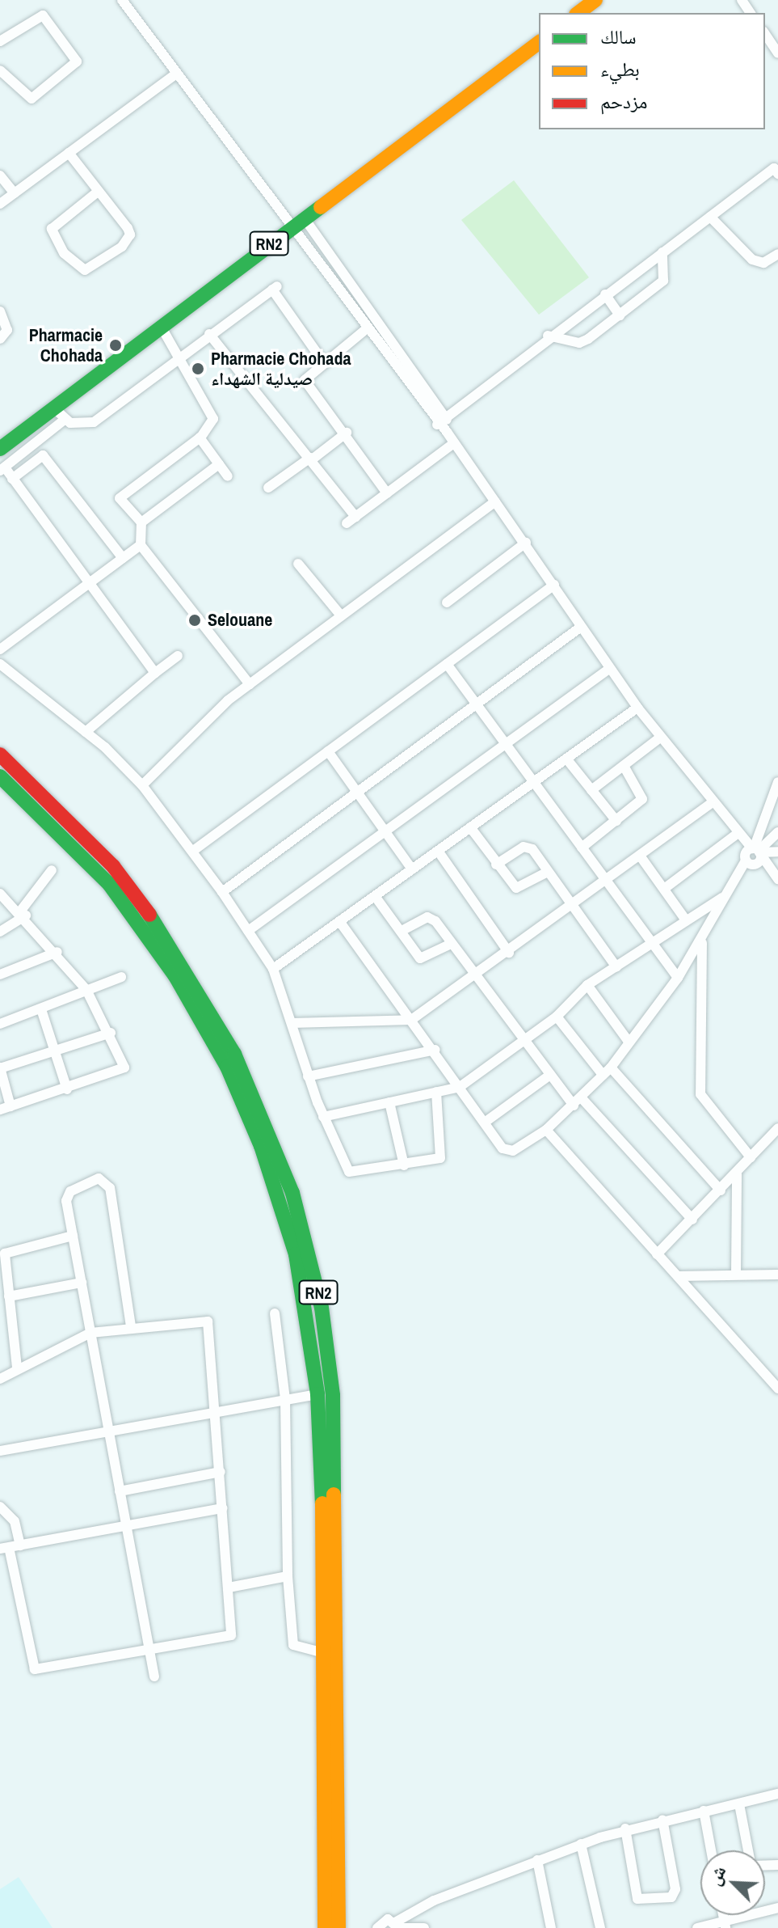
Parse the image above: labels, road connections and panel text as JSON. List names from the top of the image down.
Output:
{
  "streets": {
    "highway": ["RN2"]
  },
  "places": ["Pharmacie Chohada", "Pharmacie Chohada صيدلية الشهداء", "Selouane"],
  "legend": ["سالك", "بطيء", "مزدحم"],
  "north": "top left"
}
